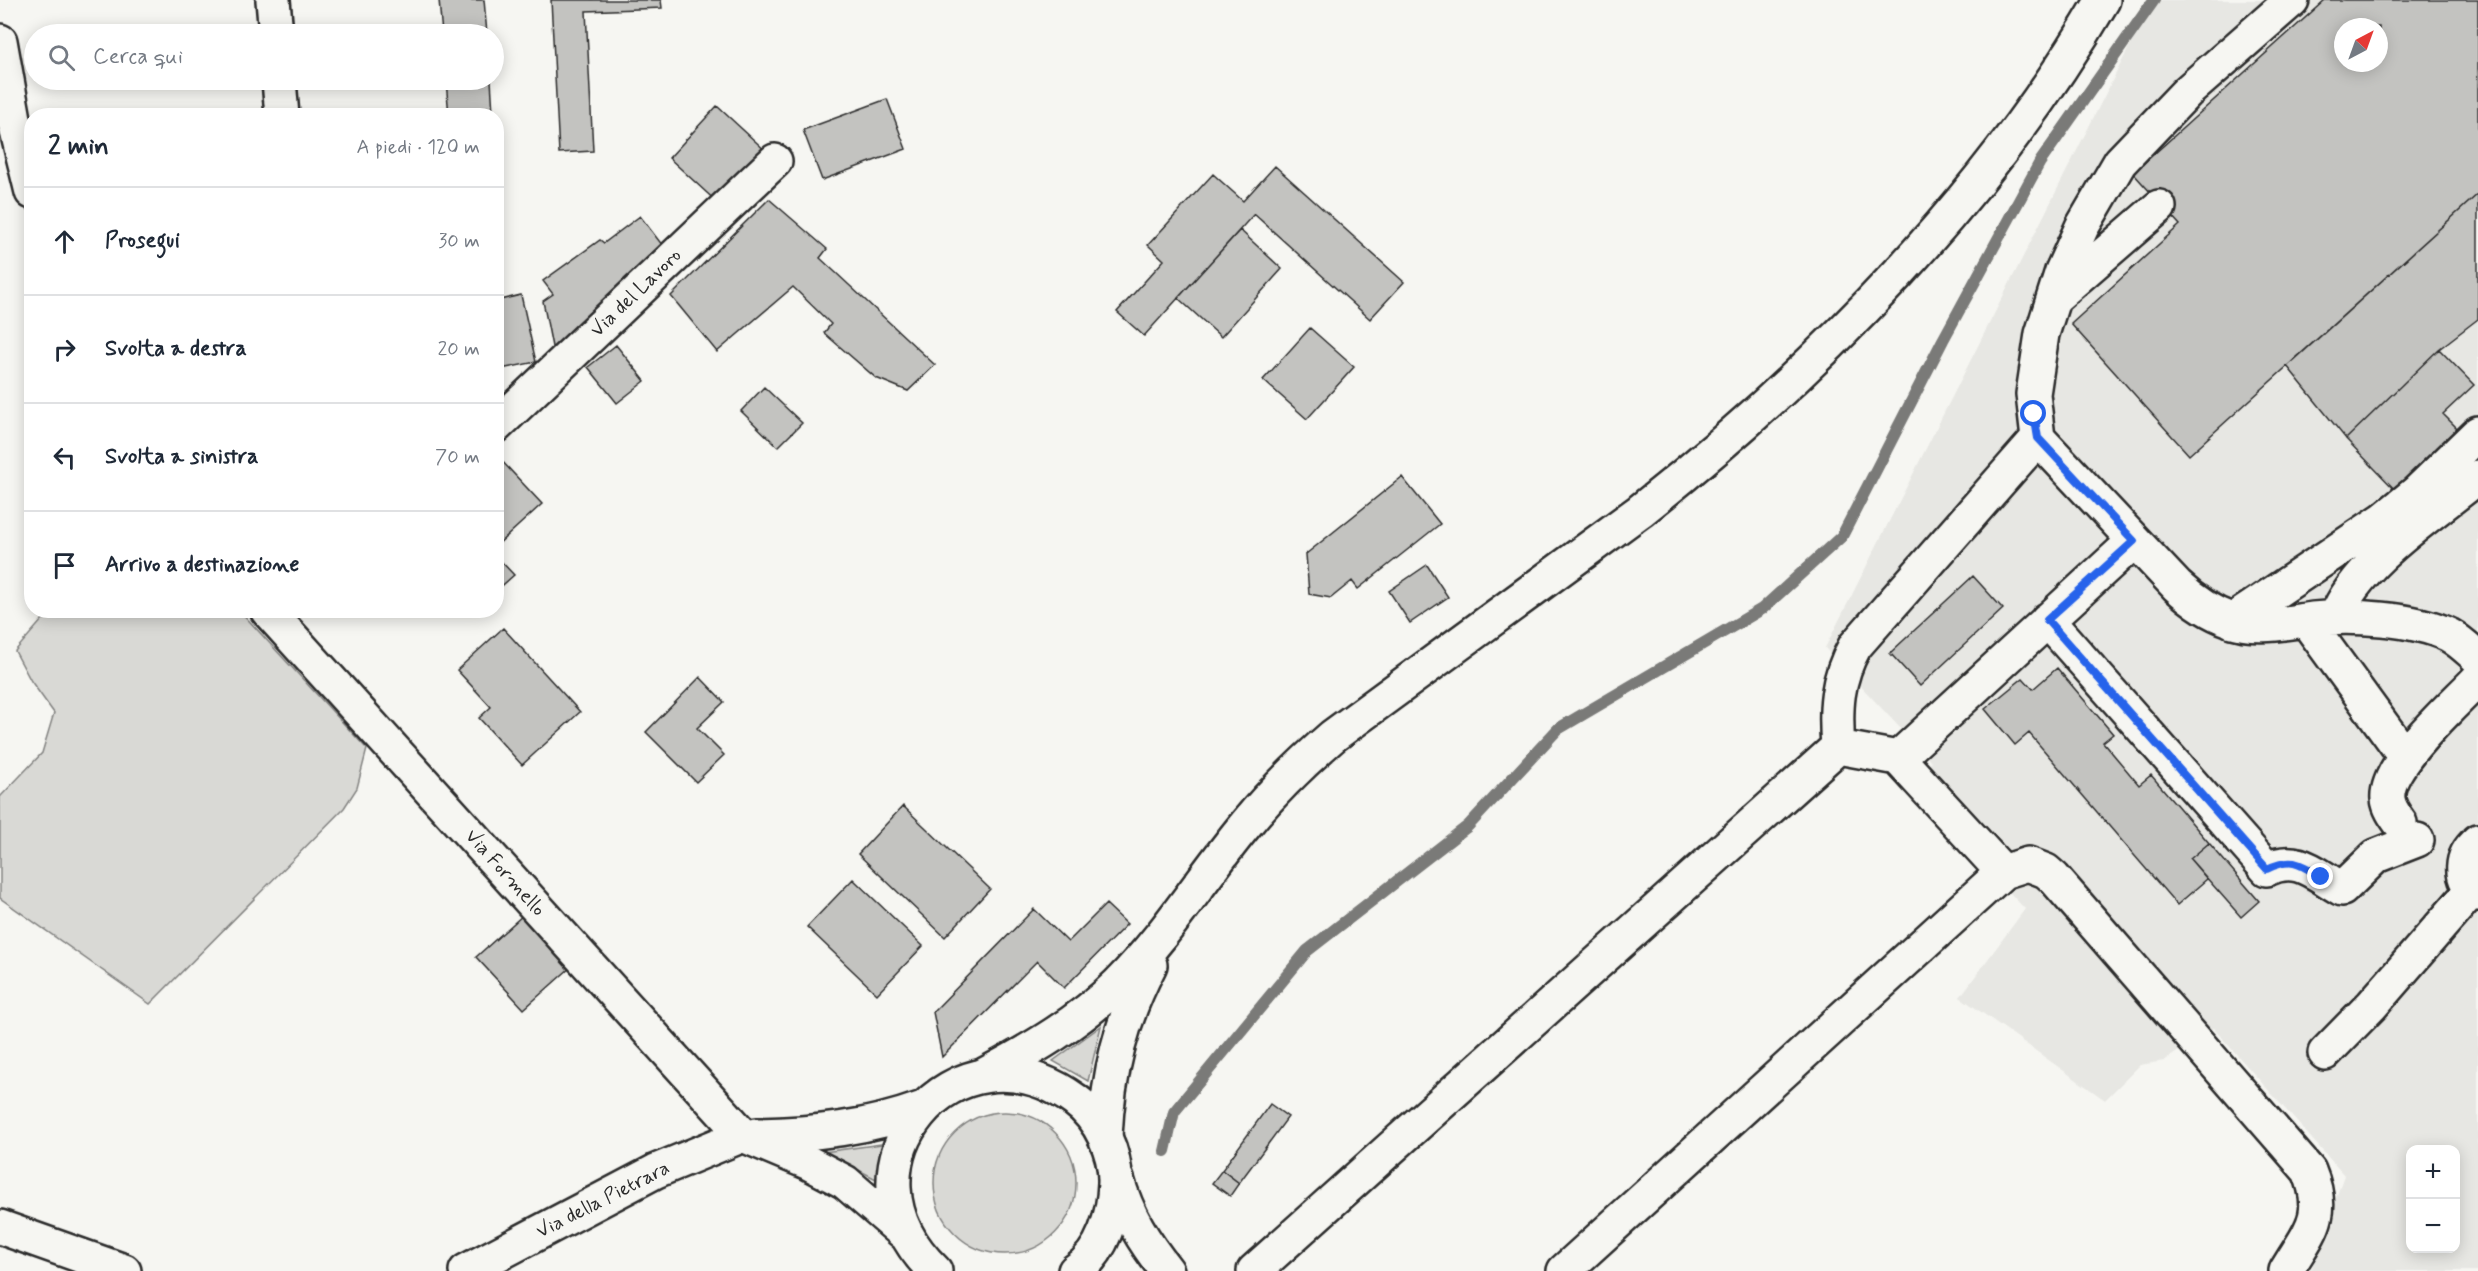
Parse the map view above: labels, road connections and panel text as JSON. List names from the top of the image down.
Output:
{
  "streets": {
    "street": ["Via del Lavoro", "Via Formello", "Via della Pietrara"]
  },
  "crossings": [
    ["Via Formello", "Via della Pietrara"]
  ],
  "north": "top right",
  "page": {
    "search": "Cerca qui",
    "heading": ["2 min", "A piedi · 120 m"],
    "list": [
      ["Prosegui", "30 m"],
      ["Svolta a destra", "20 m"],
      ["Svolta a sinistra", "70 m"],
      "Arrivo a destinazione"
    ],
    "map_buttons": ["+", "−"]
  }
}
